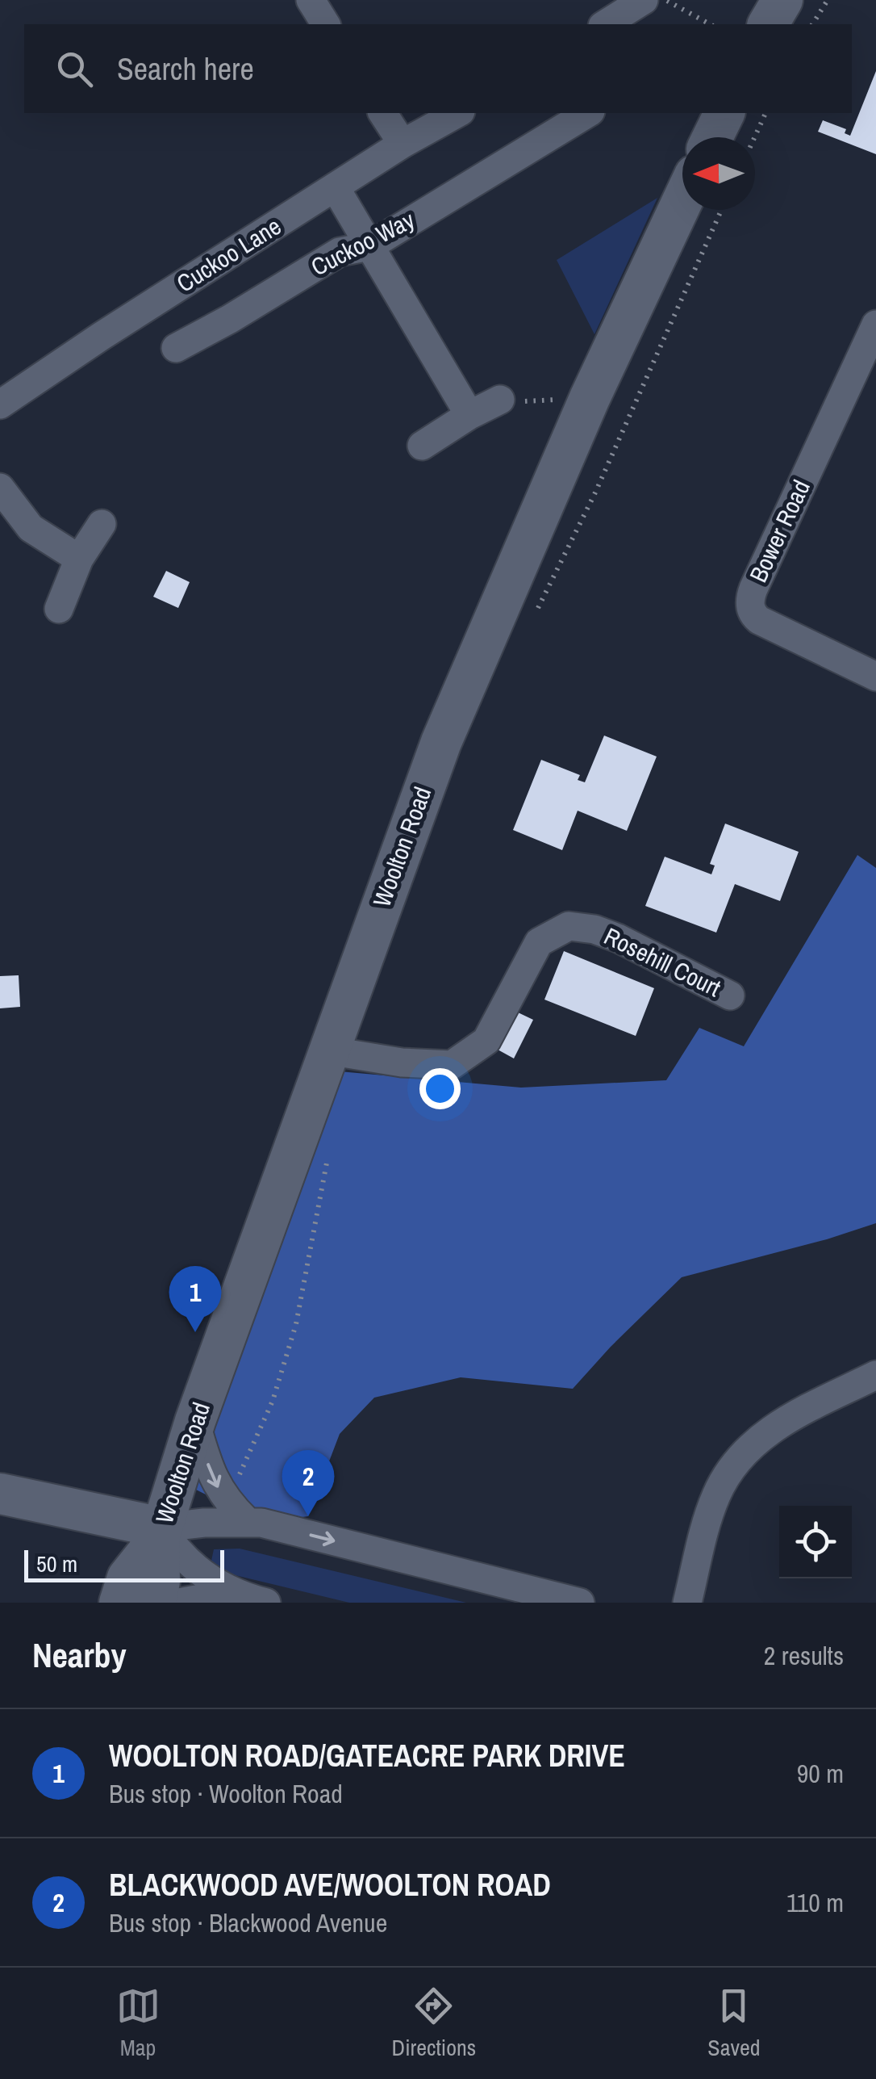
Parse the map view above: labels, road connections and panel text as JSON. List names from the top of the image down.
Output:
{
  "streets": {
    "street": [
      "Cuckoo Way",
      "Cuckoo Lane",
      "Bower Road",
      "Woolton Road",
      "Rosehill Court"
    ]
  },
  "crossings": [
    ["Woolton Road", "Rosehill Court"]
  ],
  "scale_bar": "50 m",
  "north": "left",
  "page": {
    "search": "Search here",
    "pins": ["1", "2"],
    "scale": "50 m",
    "heading": ["Nearby", "2 results"],
    "list": [
      {
        "mark": "1",
        "name": "WOOLTON ROAD/GATEACRE PARK DRIVE",
        "note": "Bus stop · Woolton Road",
        "value": "90 m"
      },
      {
        "mark": "2",
        "name": "BLACKWOOD AVE/WOOLTON ROAD",
        "note": "Bus stop · Blackwood Avenue",
        "value": "110 m"
      }
    ],
    "nav": ["Map", "Directions", "Saved"]
  }
}
